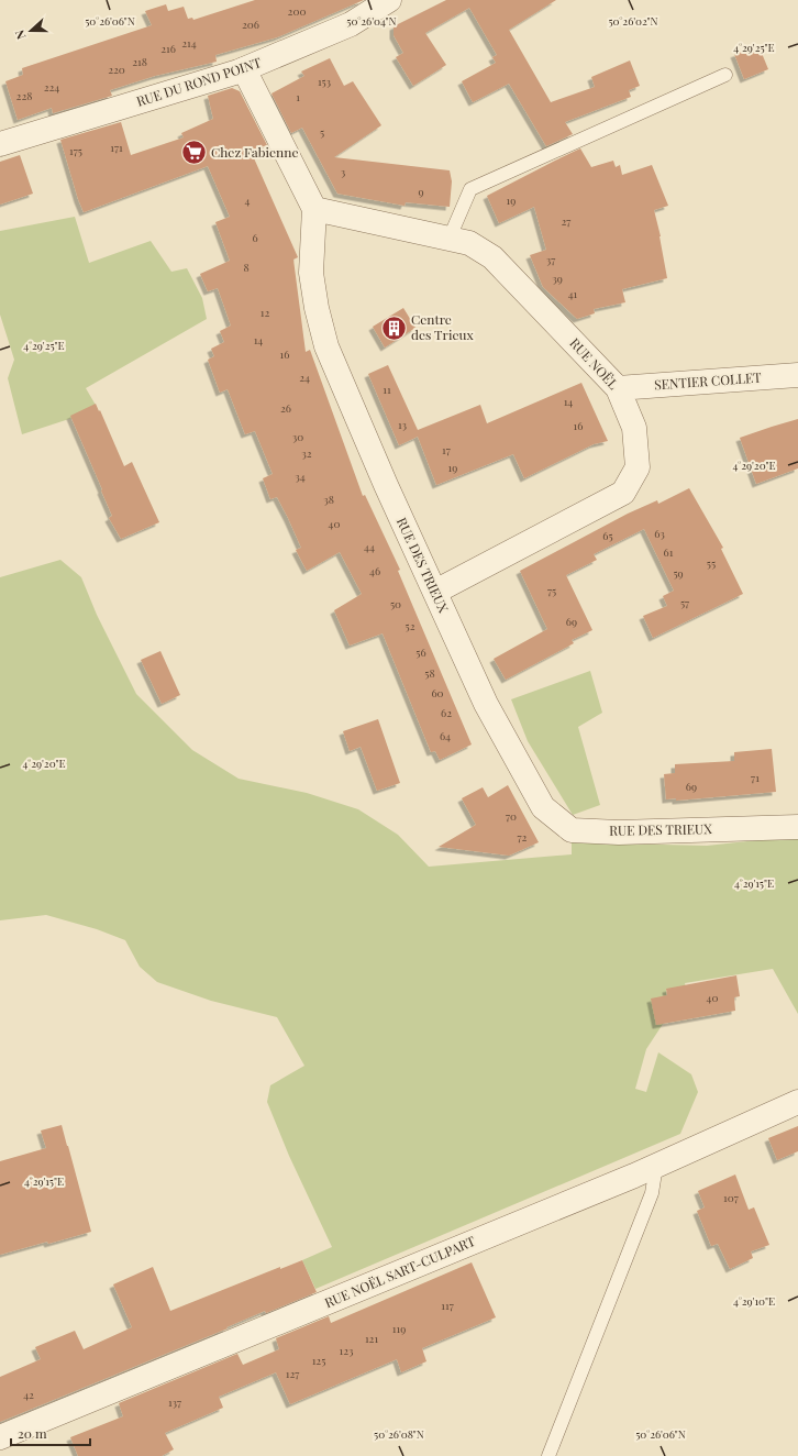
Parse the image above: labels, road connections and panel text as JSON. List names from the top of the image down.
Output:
{
  "streets": {
    "street": [
      "RUE DU ROND POINT",
      "RUE NOËL",
      "SENTIER COLLET",
      "RUE DES TRIEUX",
      "RUE NOËL SART-CULPART"
    ]
  },
  "crossings": [
    ["RUE DU ROND POINT", "RUE DES TRIEUX"],
    ["RUE NOËL", "SENTIER COLLET"],
    ["RUE NOËL", "RUE DES TRIEUX"]
  ],
  "places": {
    "supermarket": ["Chez Fabienne"],
    "building": ["Centre des Trieux"]
  },
  "house_numbers": [
    "200",
    "206",
    "214",
    "216",
    "218",
    "220",
    "153",
    "224",
    "228",
    "1",
    "5",
    "171",
    "175",
    "3",
    "9",
    "4",
    "19",
    "27",
    "6",
    "37",
    "8",
    "39",
    "41",
    "12",
    "14",
    "16",
    "24",
    "11",
    "14",
    "26",
    "13",
    "16",
    "30",
    "17",
    "32",
    "19",
    "34",
    "38",
    "40",
    "63",
    "65",
    "44",
    "61",
    "55",
    "46",
    "59",
    "75",
    "57",
    "50",
    "69",
    "52",
    "56",
    "58",
    "60",
    "62",
    "64",
    "71",
    "69",
    "70",
    "72",
    "40",
    "107",
    "117",
    "119",
    "121",
    "123",
    "125",
    "127",
    "42",
    "137"
  ],
  "scale_bar": "20 m",
  "north": "left",
  "coordinates": [
    "50°26'06\"N",
    "50°26'04\"N",
    "50°26'02\"N",
    "4°29'25\"E",
    "4°29'20\"E",
    "4°29'15\"E",
    "4°29'10\"E",
    "50°26'08\"N"
  ]
}
